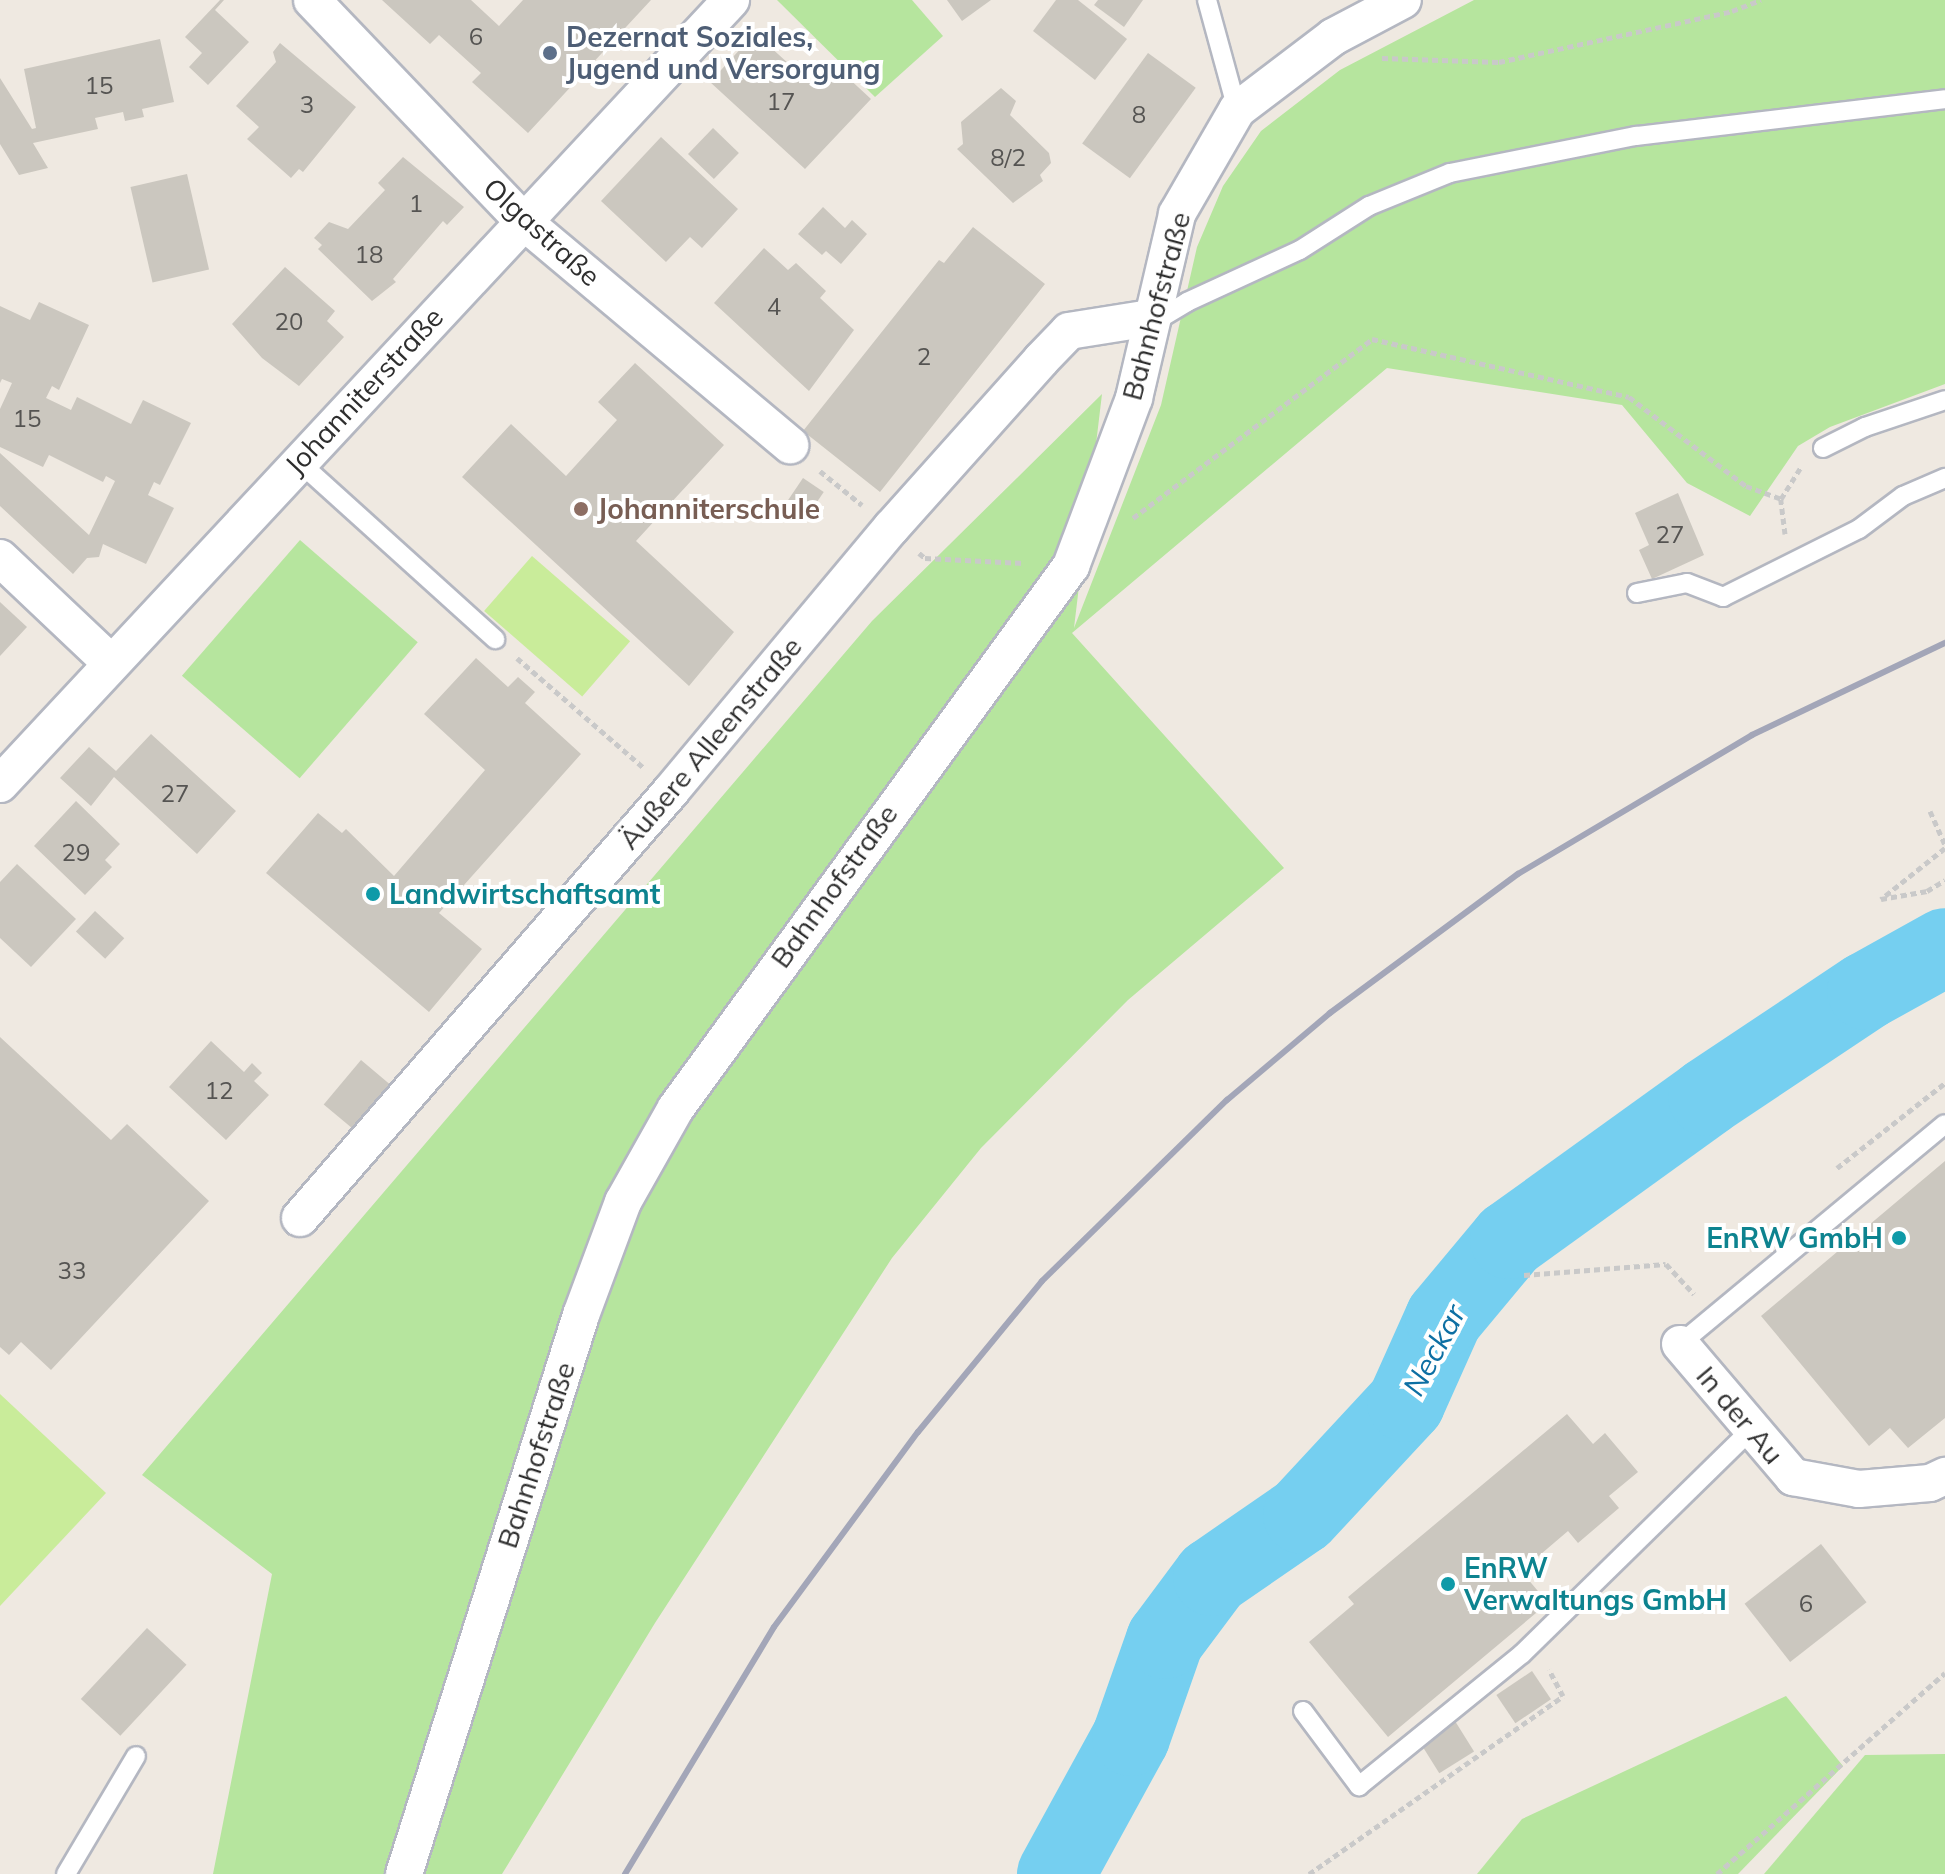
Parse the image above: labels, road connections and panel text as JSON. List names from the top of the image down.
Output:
{
  "streets": {
    "street": [
      "Olgastraße",
      "Bahnhofstraße",
      "Johanniterstraße",
      "Äußere Alleenstraße",
      "In der Au"
    ]
  },
  "crossings": [
    ["Olgastraße", "Johanniterstraße"],
    ["Bahnhofstraße", "Äußere Alleenstraße"]
  ],
  "water": ["Neckar"],
  "places": [
    "Dezernat Soziales, Jugend und Versorgung",
    "Johanniterschule",
    "Landwirtschaftsamt",
    "EnRW GmbH",
    "EnRW Verwaltungs GmbH"
  ],
  "house_numbers": [
    "6",
    "15",
    "17",
    "3",
    "8",
    "8/2",
    "1",
    "18",
    "4",
    "20",
    "2",
    "15",
    "27",
    "27",
    "29",
    "12",
    "33",
    "6"
  ]
}
